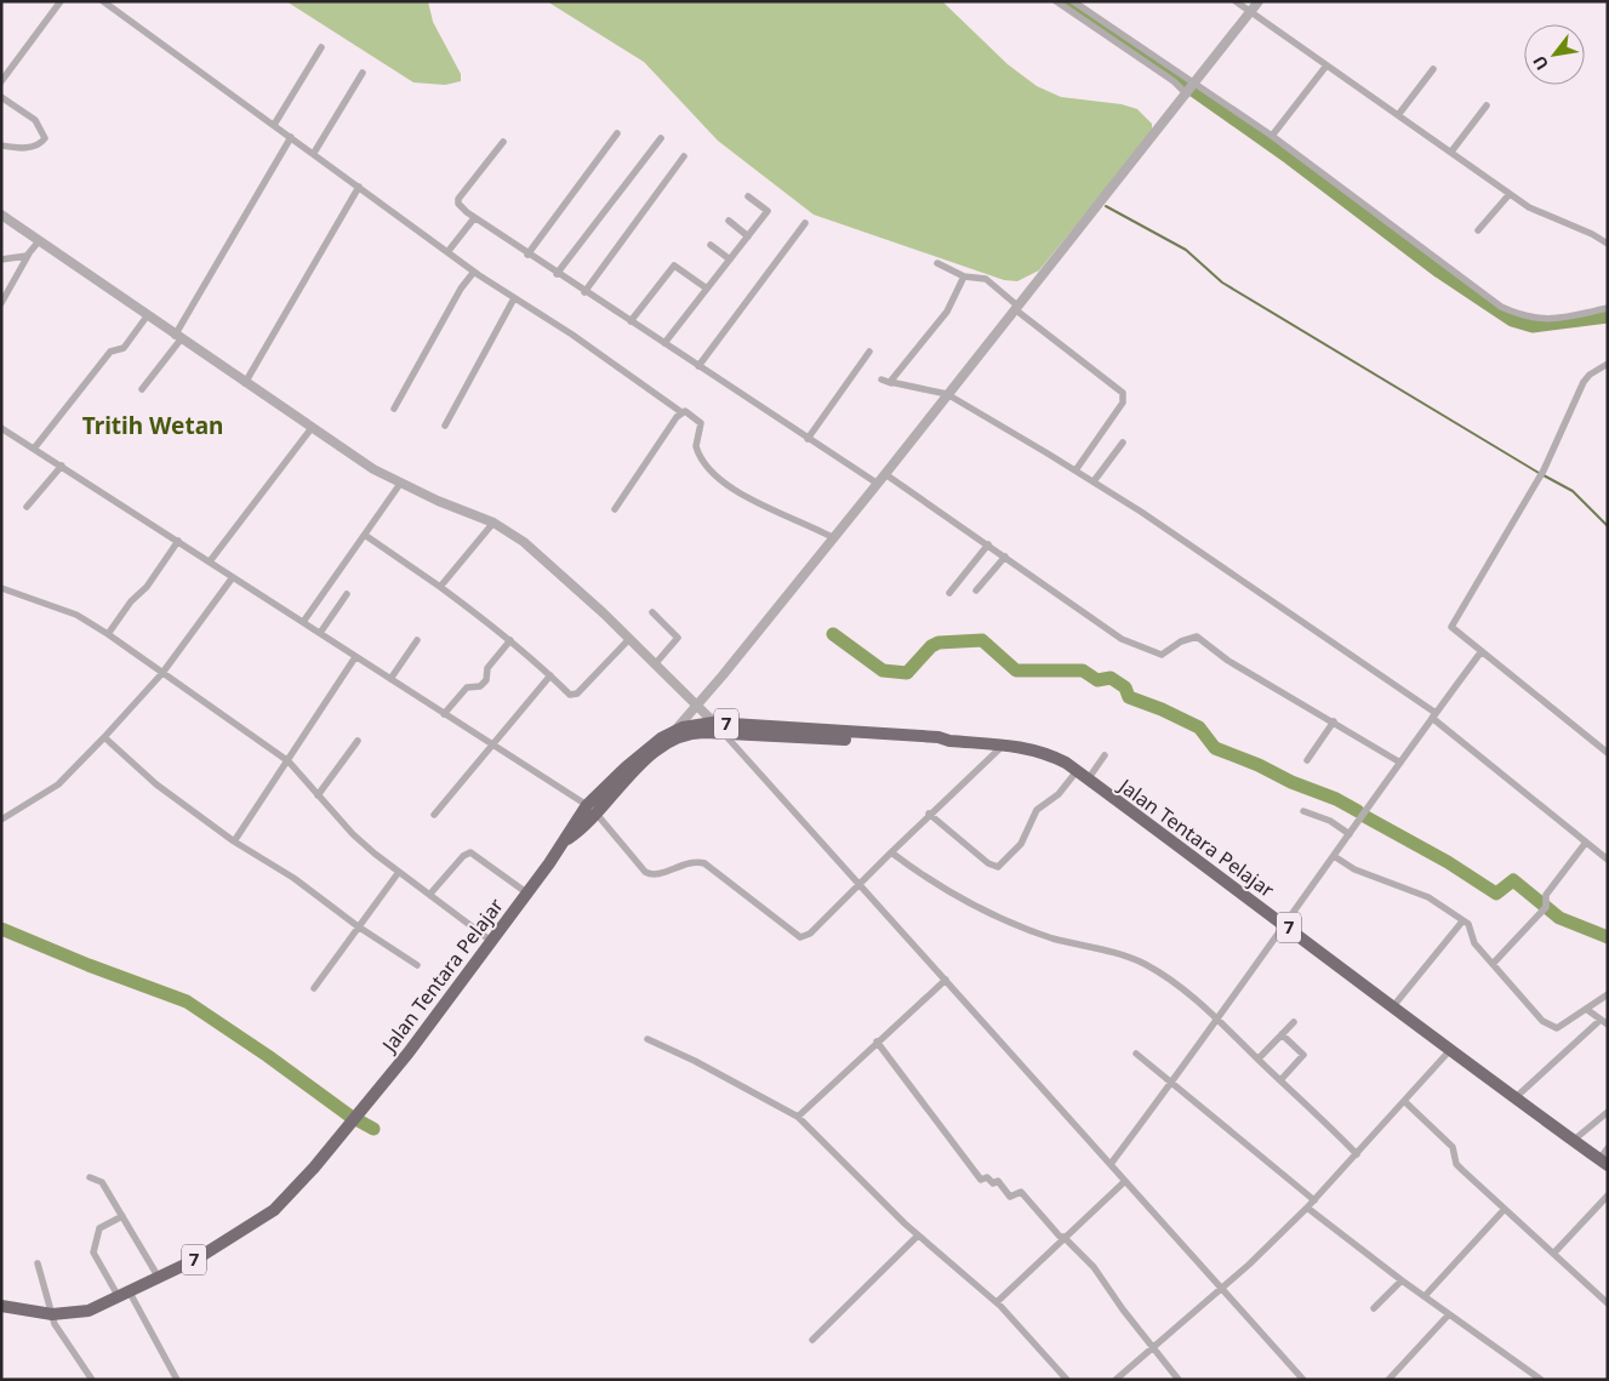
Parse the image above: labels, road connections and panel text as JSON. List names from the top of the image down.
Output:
{
  "streets": {
    "highway": ["7", "Jalan Tentara Pelajar"]
  },
  "crossings": [
    ["7", "Jalan Tentara Pelajar"]
  ],
  "districts": ["Tritih Wetan"],
  "north": "bottom left"
}
